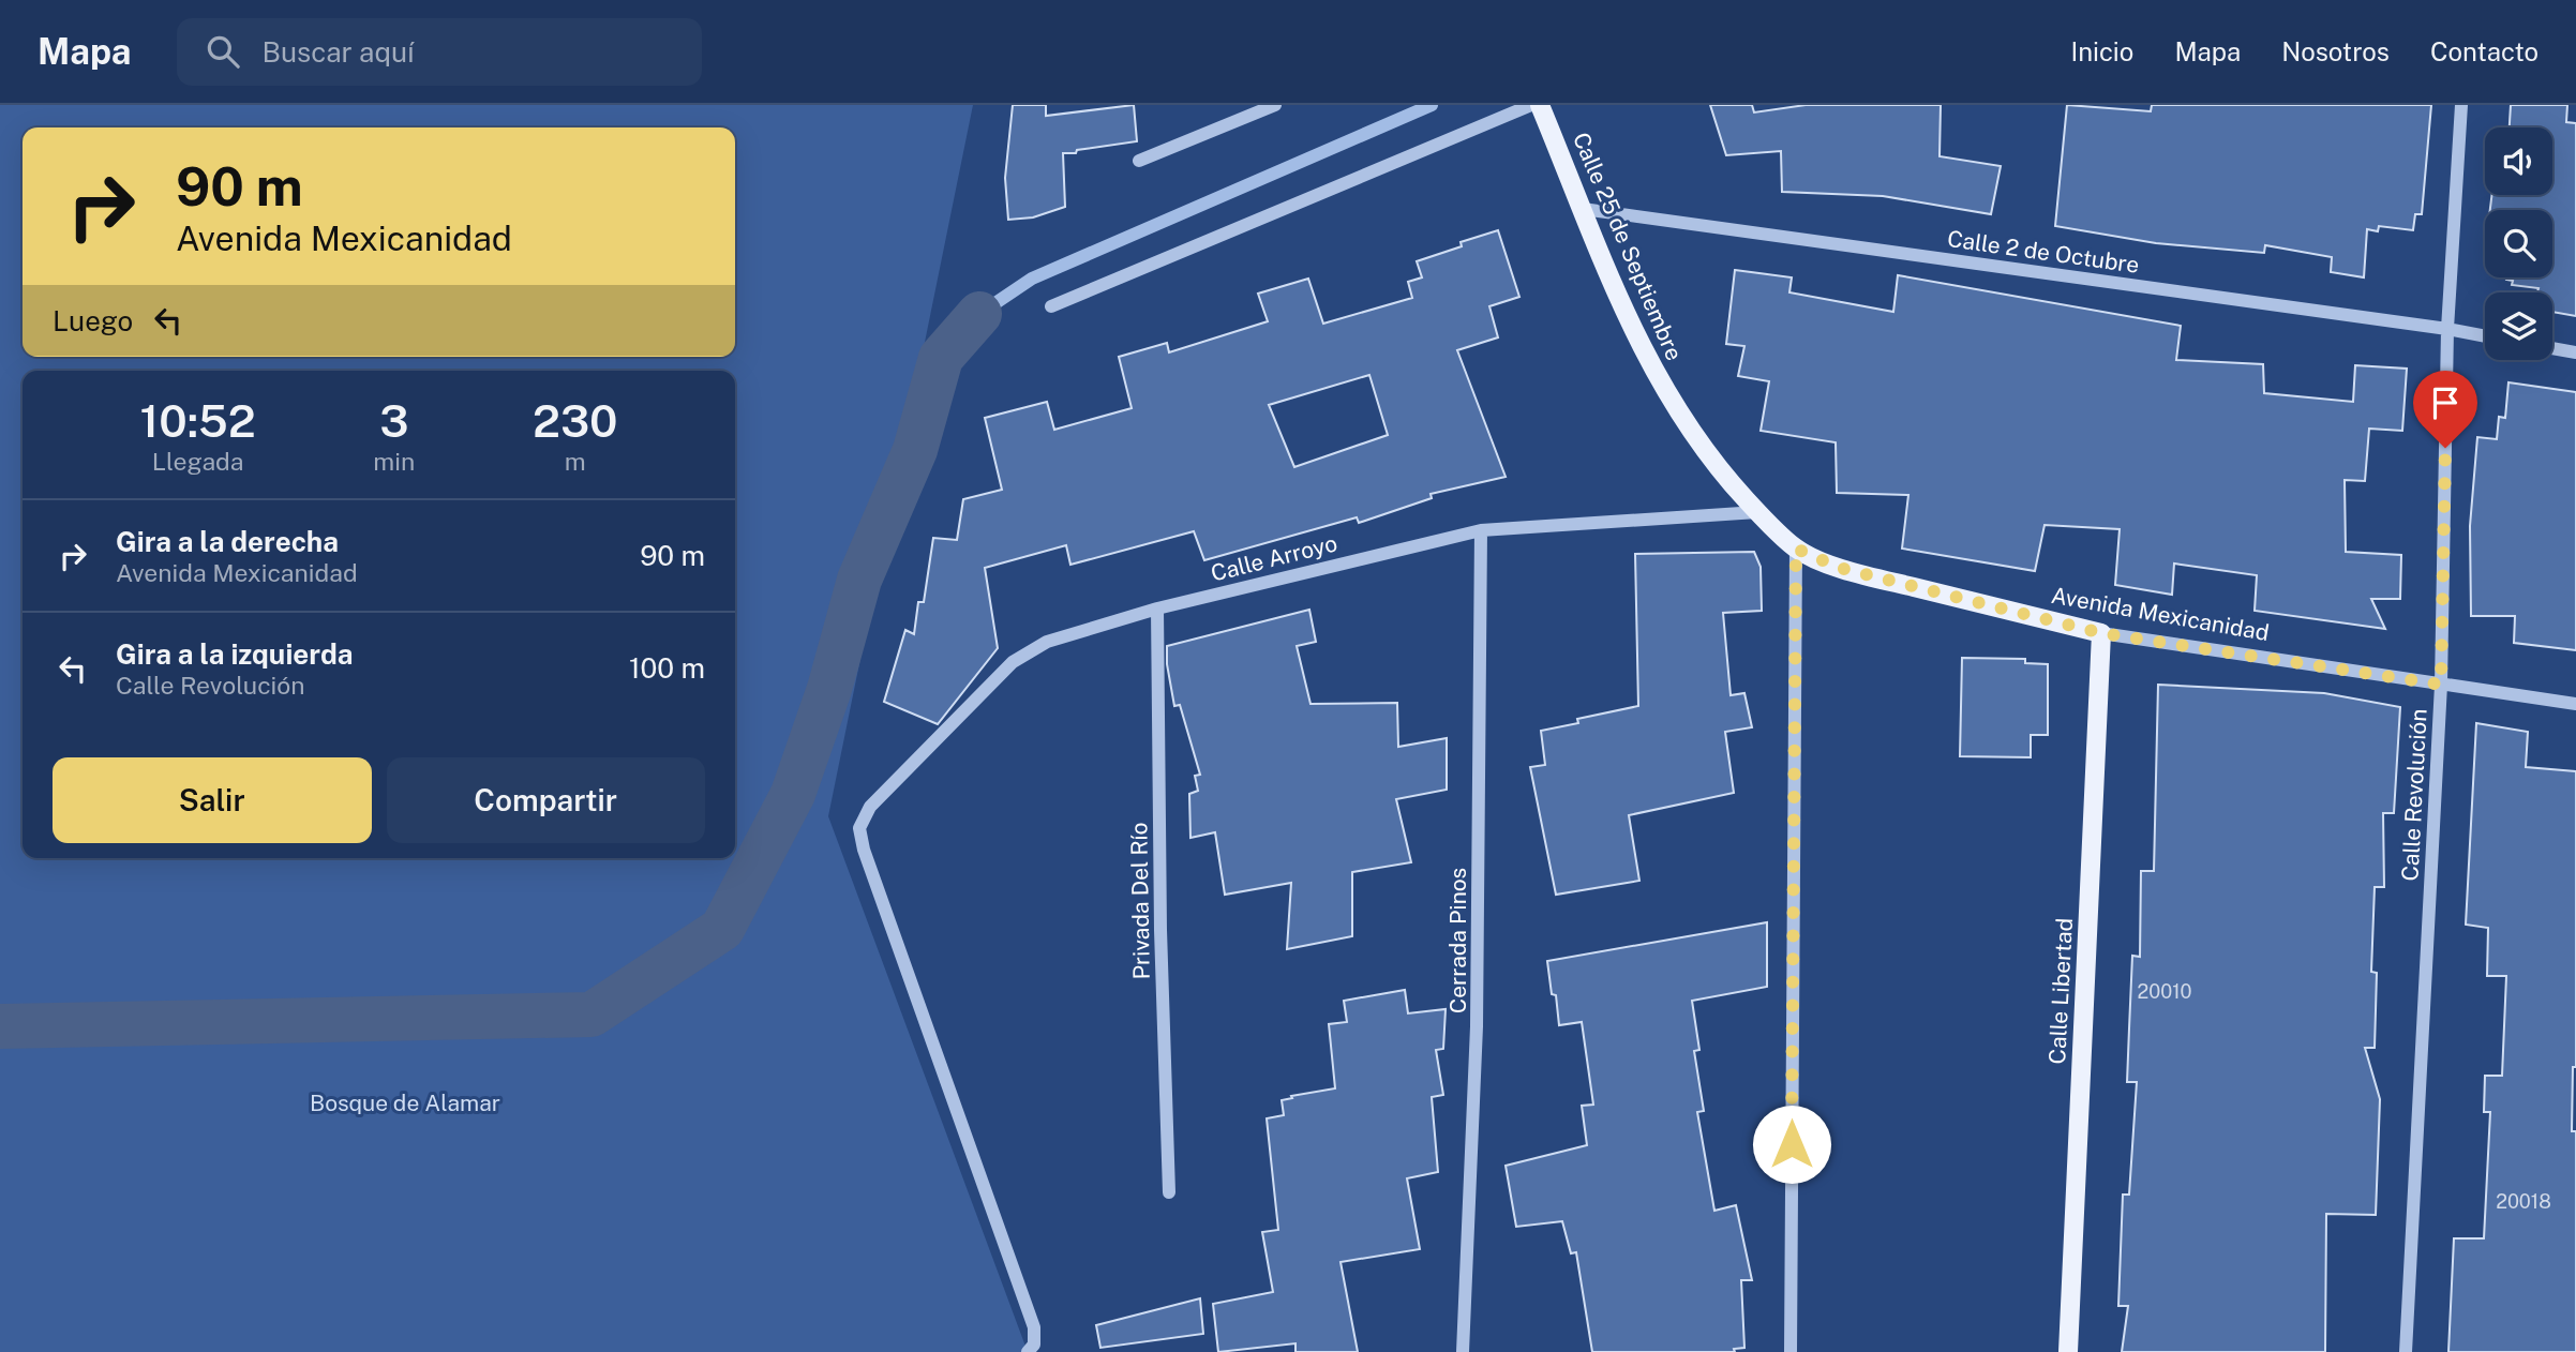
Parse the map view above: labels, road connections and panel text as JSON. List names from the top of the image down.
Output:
{
  "streets": {
    "main road": ["Calle 25 de Septiembre", "Avenida Mexicanidad", "Calle Libertad"],
    "street": [
      "Calle 2 de Octubre",
      "Calle Arroyo",
      "Calle Revolución",
      "Privada Del Río",
      "Cerrada Pinos"
    ]
  },
  "crossings": [
    ["Calle 25 de Septiembre", "Calle 2 de Octubre"],
    ["Calle 25 de Septiembre", "Calle Arroyo"],
    ["Calle 25 de Septiembre", "Avenida Mexicanidad"],
    ["Calle 2 de Octubre", "Calle Revolución"],
    ["Calle Arroyo", "Avenida Mexicanidad"],
    ["Calle Arroyo", "Privada Del Río"],
    ["Calle Arroyo", "Cerrada Pinos"],
    ["Avenida Mexicanidad", "Calle Revolución"],
    ["Avenida Mexicanidad", "Calle Libertad"]
  ],
  "parks": ["Bosque de Alamar"],
  "house_numbers": ["20010", "20018"],
  "page": {
    "header": "Mapa",
    "search": "Buscar aquí",
    "nav": [
      "Inicio",
      "Mapa",
      "Nosotros",
      "Contacto"
    ],
    "turn": ["90 m", "Avenida Mexicanidad"],
    "then": "Luego",
    "eta": [
      "10:52",
      "Llegada",
      "3",
      "min",
      "230",
      "m"
    ],
    "list": [
      {
        "name": "Gira a la derecha",
        "note": "Avenida Mexicanidad",
        "value": "90 m"
      },
      {
        "name": "Gira a la izquierda",
        "note": "Calle Revolución",
        "value": "100 m"
      }
    ],
    "buttons": ["Salir", "Compartir"]
  }
}
